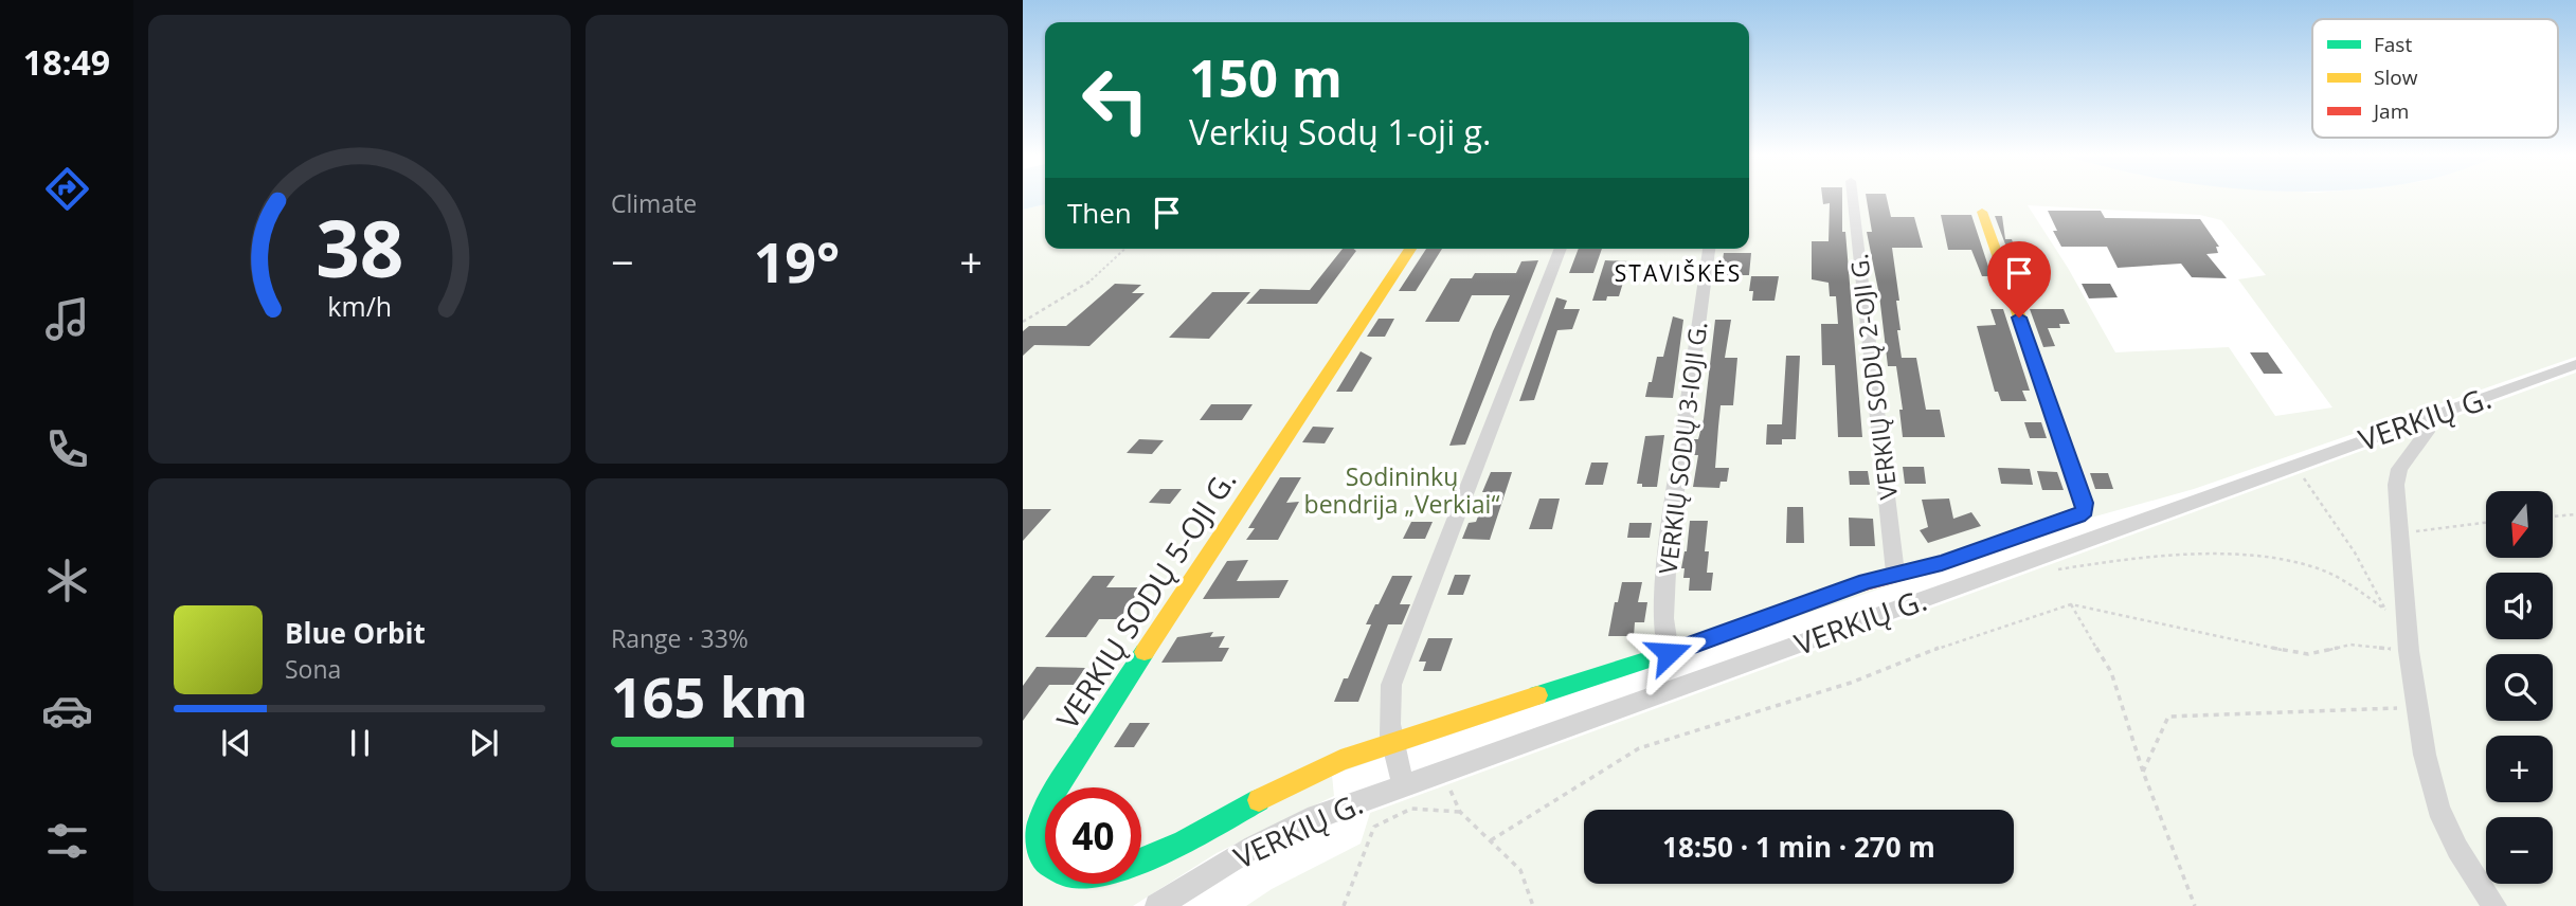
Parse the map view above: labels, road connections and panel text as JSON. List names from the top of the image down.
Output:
{
  "streets": {
    "street": [
      "VERKIŲ SODŲ 2-OJI G.",
      "VERKIŲ G.",
      "VERKIŲ SODŲ 3-IOJI G.",
      "VERKIŲ SODŲ 5-OJI G."
    ]
  },
  "crossings": [
    ["VERKIŲ SODŲ 2-OJI G.", "VERKIŲ SODŲ 5-OJI G."],
    ["VERKIŲ SODŲ 3-IOJI G.", "VERKIŲ SODŲ 5-OJI G."]
  ],
  "districts": ["STAVIŠKĖS"],
  "parks": ["Sodininkų bendrija „Verkiai“"],
  "legend": ["Fast", "Slow", "Jam"],
  "north": "bottom",
  "page": {
    "tabs": "18:49",
    "tile": [
      "Climate",
      ["Range · 33%", "165 km"]
    ],
    "turn": ["150 m", "Verkių Sodų 1-oji g."],
    "then": "Then",
    "heat": ["−", "19°", "+"],
    "map_buttons": ["+", "−"],
    "song": ["Blue Orbit", "Sona"],
    "limit": "40",
    "trip": "18:50 · 1 min · 270 m",
    "gauge": ["38", "km/h"]
  }
}
